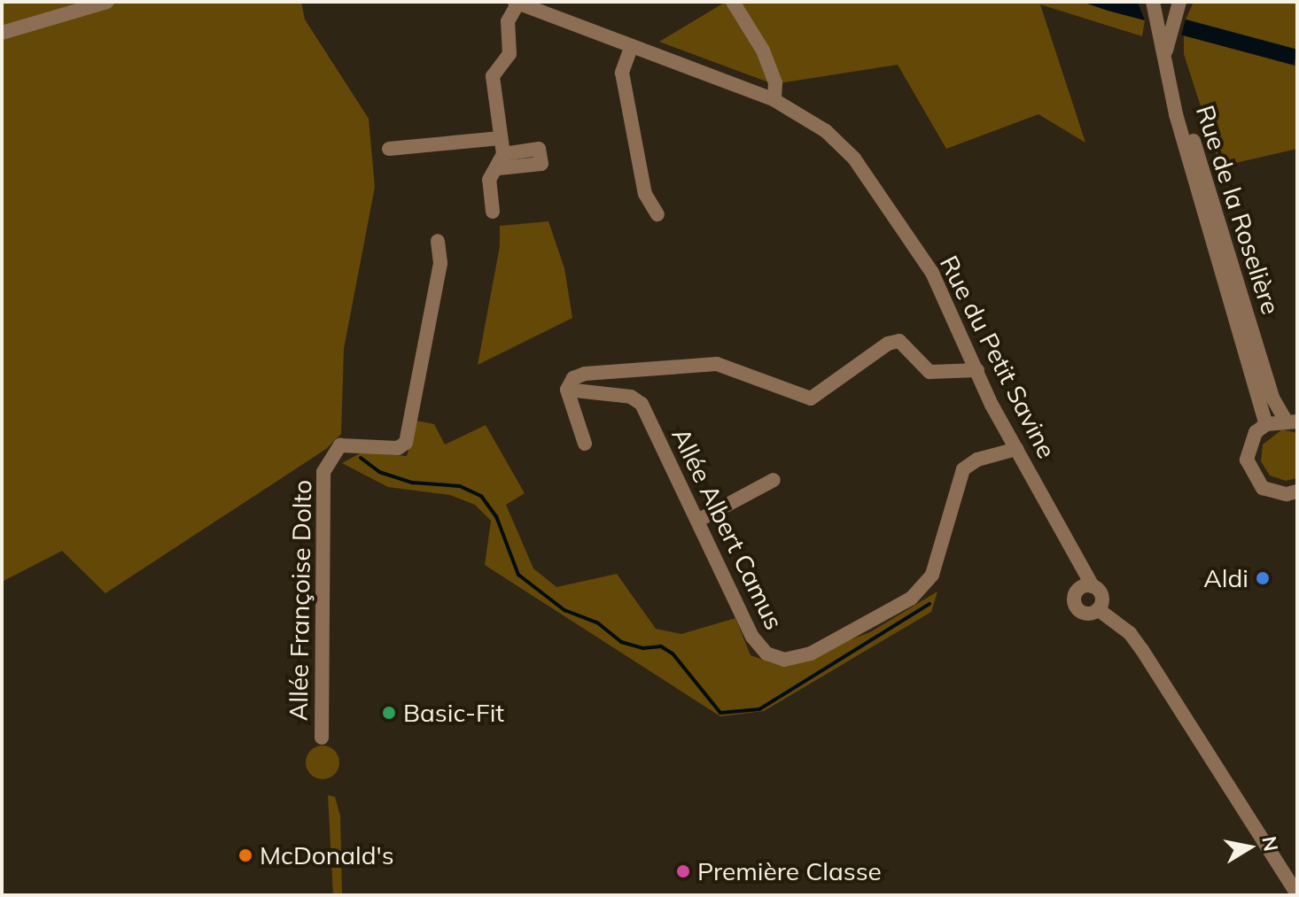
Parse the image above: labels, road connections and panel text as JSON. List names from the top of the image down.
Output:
{
  "streets": {
    "street": [
      "Rue de la Roselière",
      "Rue du Petit Savine",
      "Allée Albert Camus",
      "Allée Françoise Dolto"
    ]
  },
  "crossings": [
    ["Rue du Petit Savine", "Allée Albert Camus"]
  ],
  "places": [
    "Aldi",
    "Basic-Fit",
    "McDonald's",
    "Première Classe"
  ],
  "north": "right"
}
